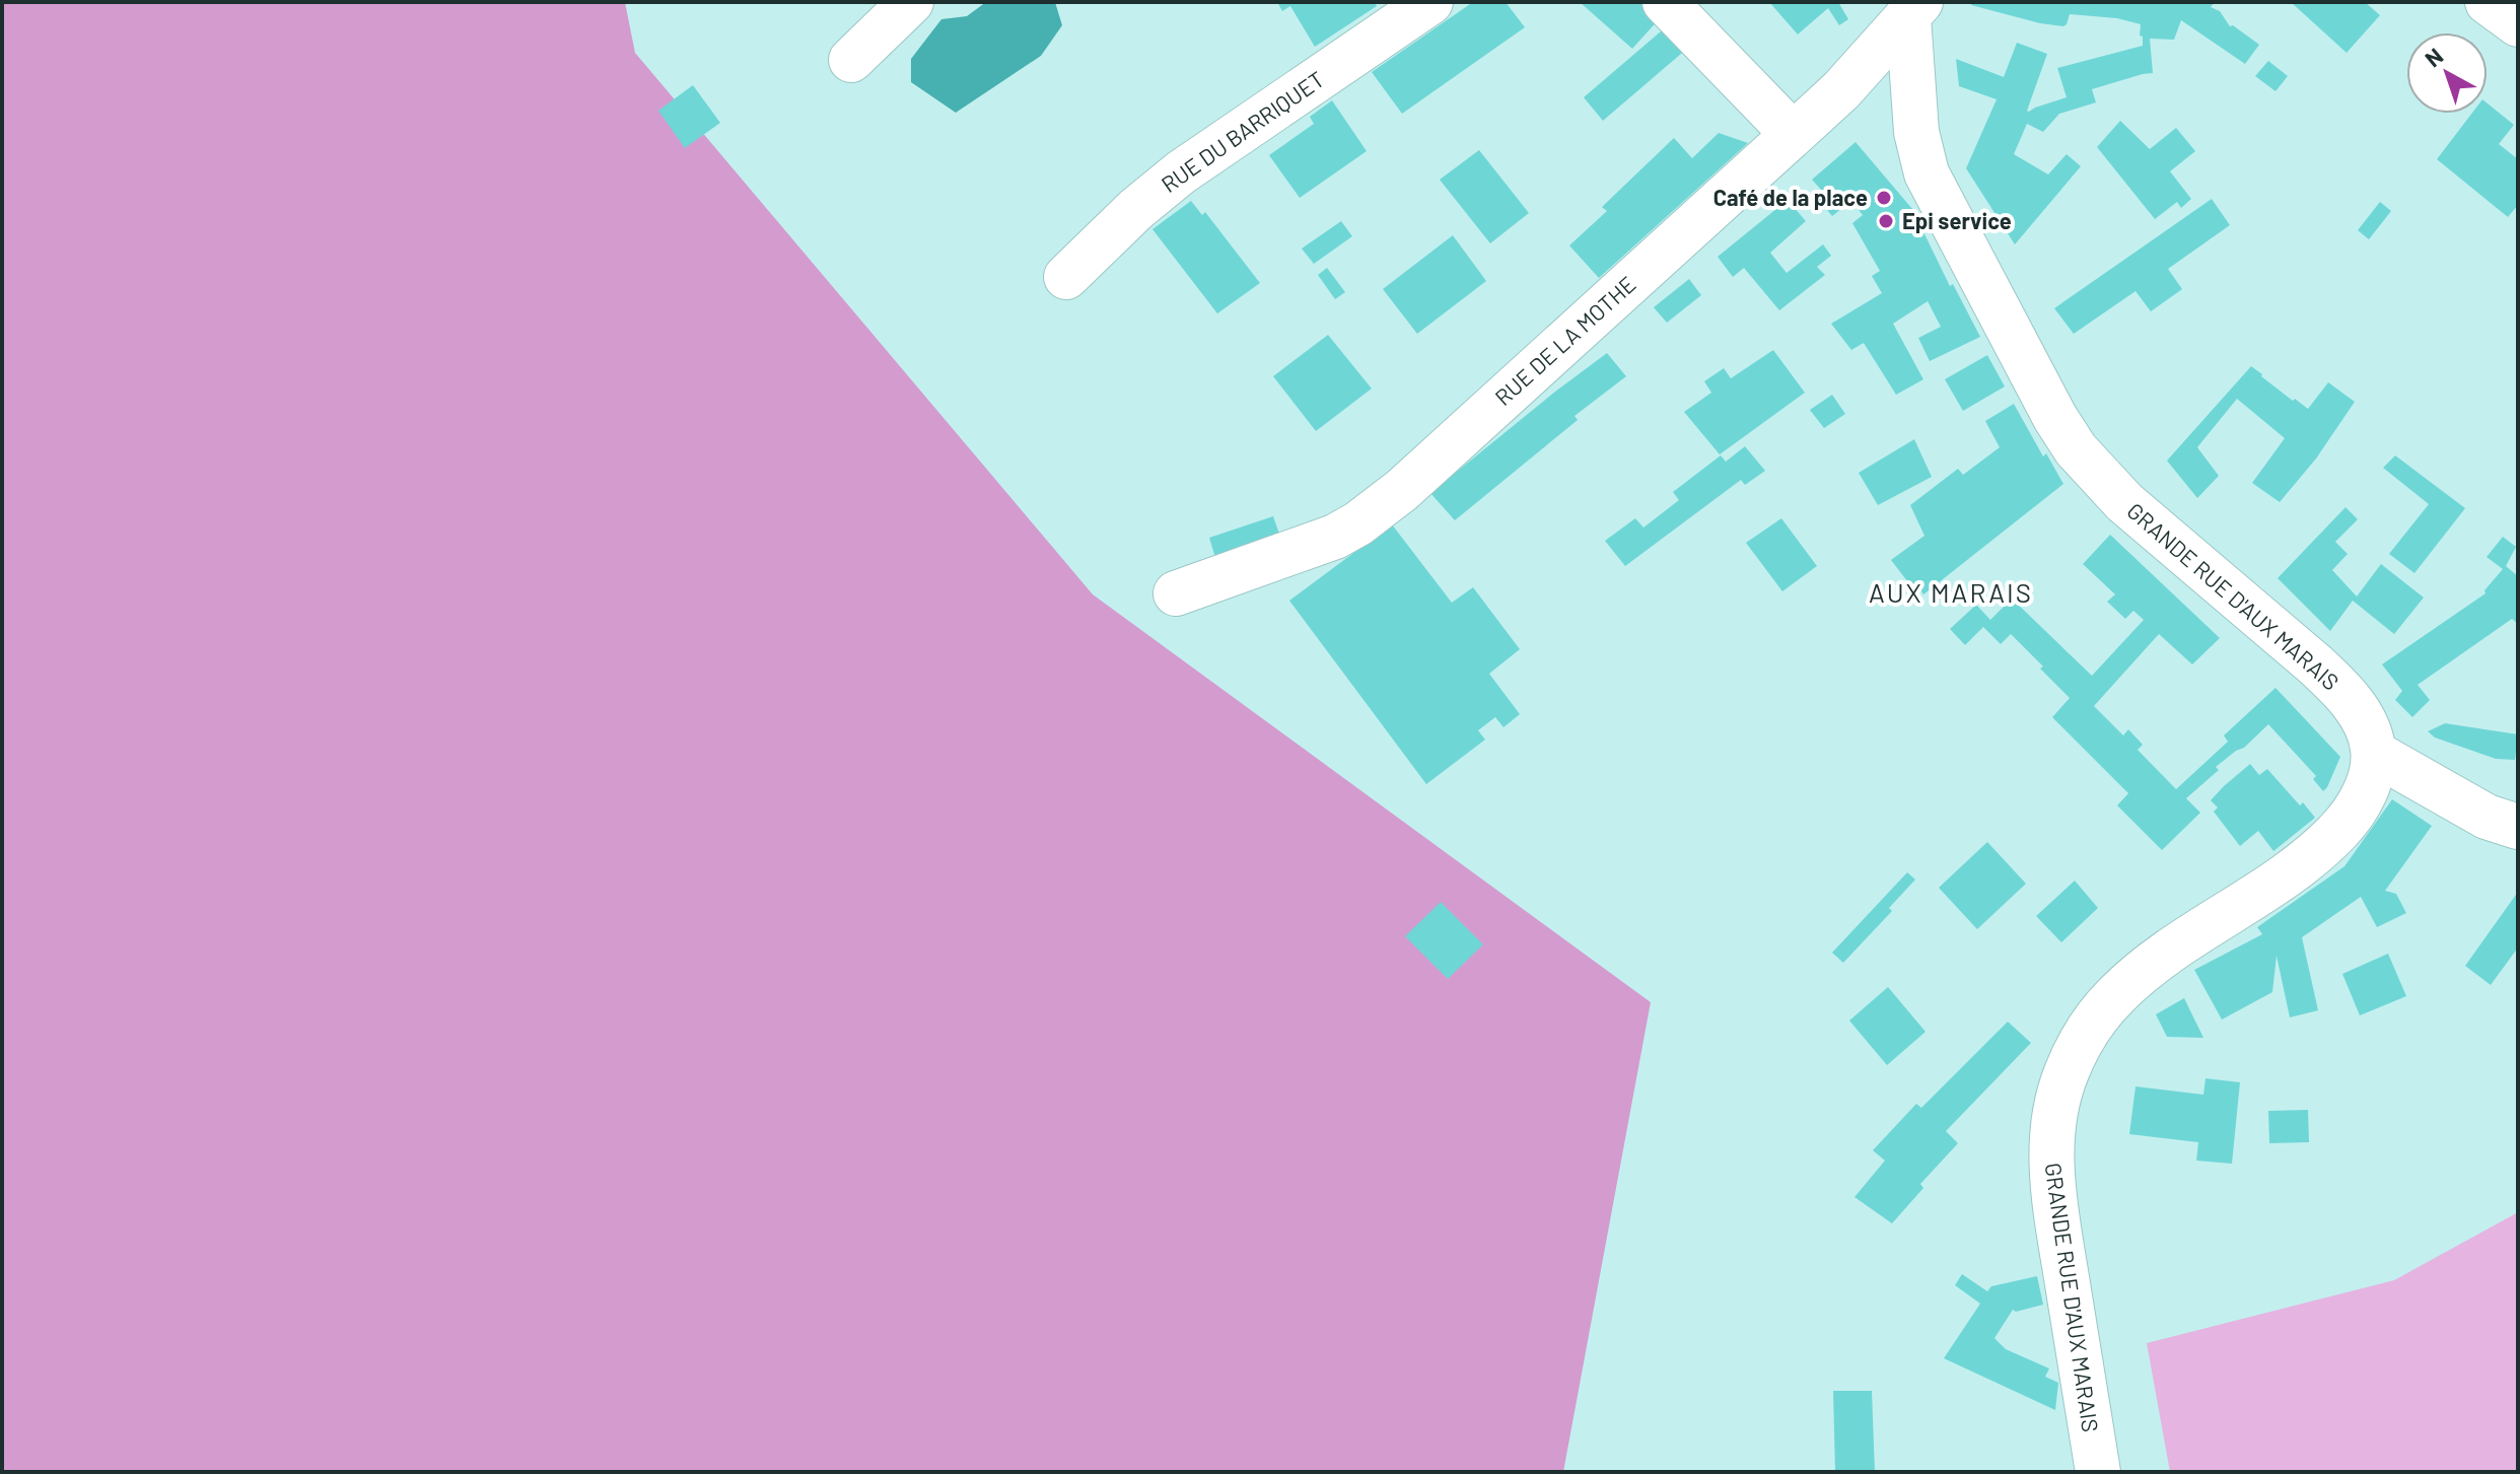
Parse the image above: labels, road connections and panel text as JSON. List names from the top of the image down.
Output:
{
  "streets": {
    "street": ["RUE DU BARRIQUET", "RUE DE LA MOTHE", "GRANDE RUE D'AUX MARAIS"]
  },
  "crossings": [
    ["RUE DE LA MOTHE", "GRANDE RUE D'AUX MARAIS"]
  ],
  "districts": ["AUX MARAIS"],
  "places": ["Café de la place", "Epi service"],
  "north": "top left"
}
